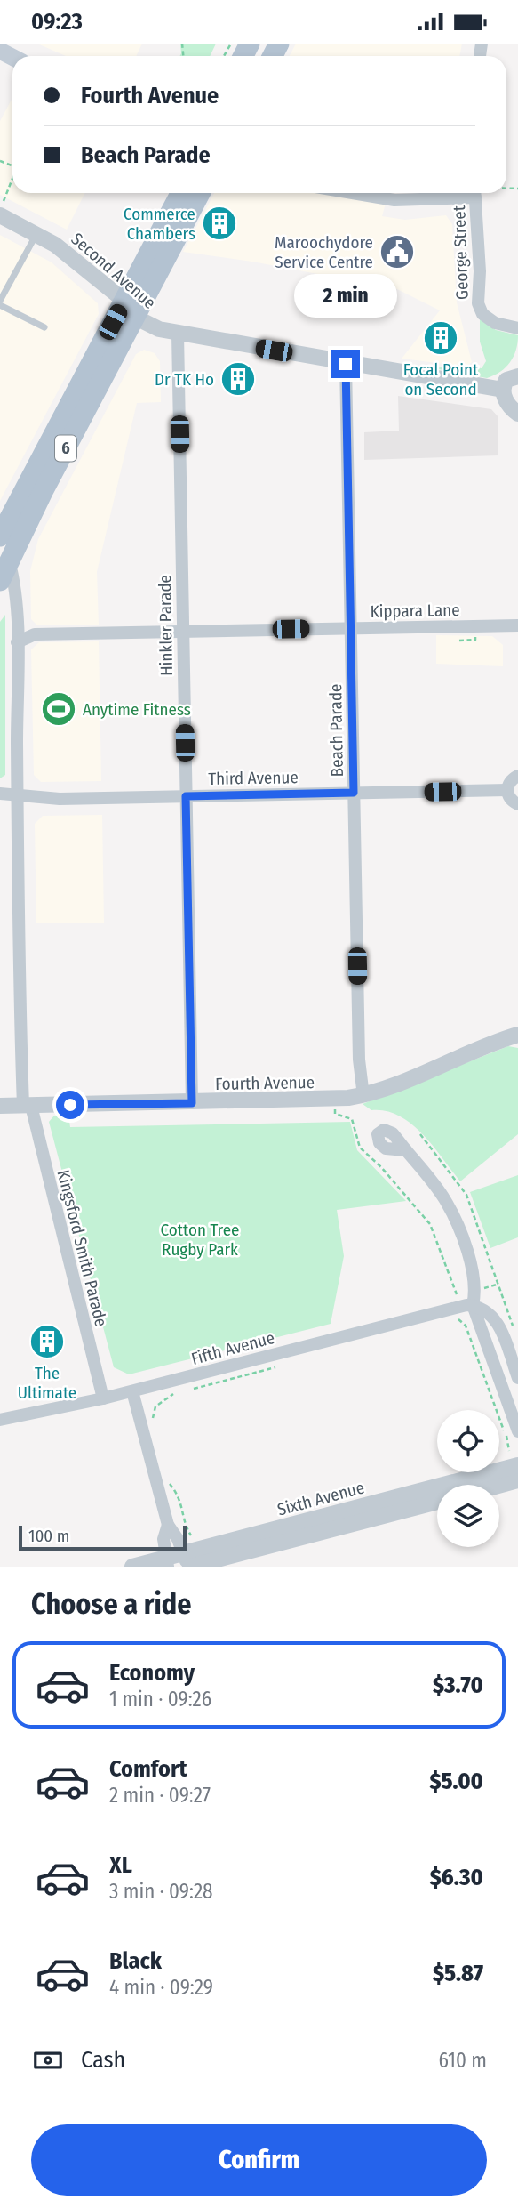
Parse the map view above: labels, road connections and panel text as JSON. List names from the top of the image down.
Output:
{
  "streets": {
    "main road": ["6"],
    "street": [
      "George Street",
      "Second Avenue",
      "Kippara Lane",
      "Hinkler Parade",
      "Beach Parade",
      "Third Avenue",
      "Fourth Avenue",
      "Kingsford Smith Parade",
      "Fifth Avenue",
      "Sixth Avenue"
    ]
  },
  "crossings": [
    ["Second Avenue", "6"],
    ["Second Avenue", "Hinkler Parade"],
    ["Second Avenue", "Beach Parade"],
    ["6", "Kingsford Smith Parade"],
    ["Kippara Lane", "Hinkler Parade"],
    ["Kippara Lane", "Beach Parade"],
    ["Kippara Lane", "Kingsford Smith Parade"],
    ["Hinkler Parade", "Third Avenue"],
    ["Hinkler Parade", "Fourth Avenue"],
    ["Beach Parade", "Third Avenue"],
    ["Beach Parade", "Fourth Avenue"],
    ["Third Avenue", "Kingsford Smith Parade"],
    ["Fourth Avenue", "Kingsford Smith Parade"],
    ["Kingsford Smith Parade", "Fifth Avenue"]
  ],
  "parks": ["Cotton Tree Rugby Park"],
  "places": {
    "building": [
      "Commerce Chambers",
      "Focal Point on Second",
      "Dr TK Ho",
      "The Ultimate"
    ],
    "public building": ["Maroochydore Service Centre"],
    "sports": ["Anytime Fitness"]
  },
  "scale_bar": "100 m",
  "page": {
    "status": "09:23",
    "banner": ["Fourth Avenue", "Beach Parade"],
    "bubble": "2 min",
    "scale": "100 m",
    "heading": "Choose a ride",
    "list": [
      {
        "name": "Economy",
        "note": "1 min · 09:26",
        "value": "$3.70"
      },
      {
        "name": "Comfort",
        "note": "2 min · 09:27",
        "value": "$5.00"
      },
      {
        "name": "XL",
        "note": "3 min · 09:28",
        "value": "$6.30"
      },
      {
        "name": "Black",
        "note": "4 min · 09:29",
        "value": "$5.87"
      }
    ],
    "pay": ["Cash", "610 m"],
    "buttons": "Confirm"
  }
}
